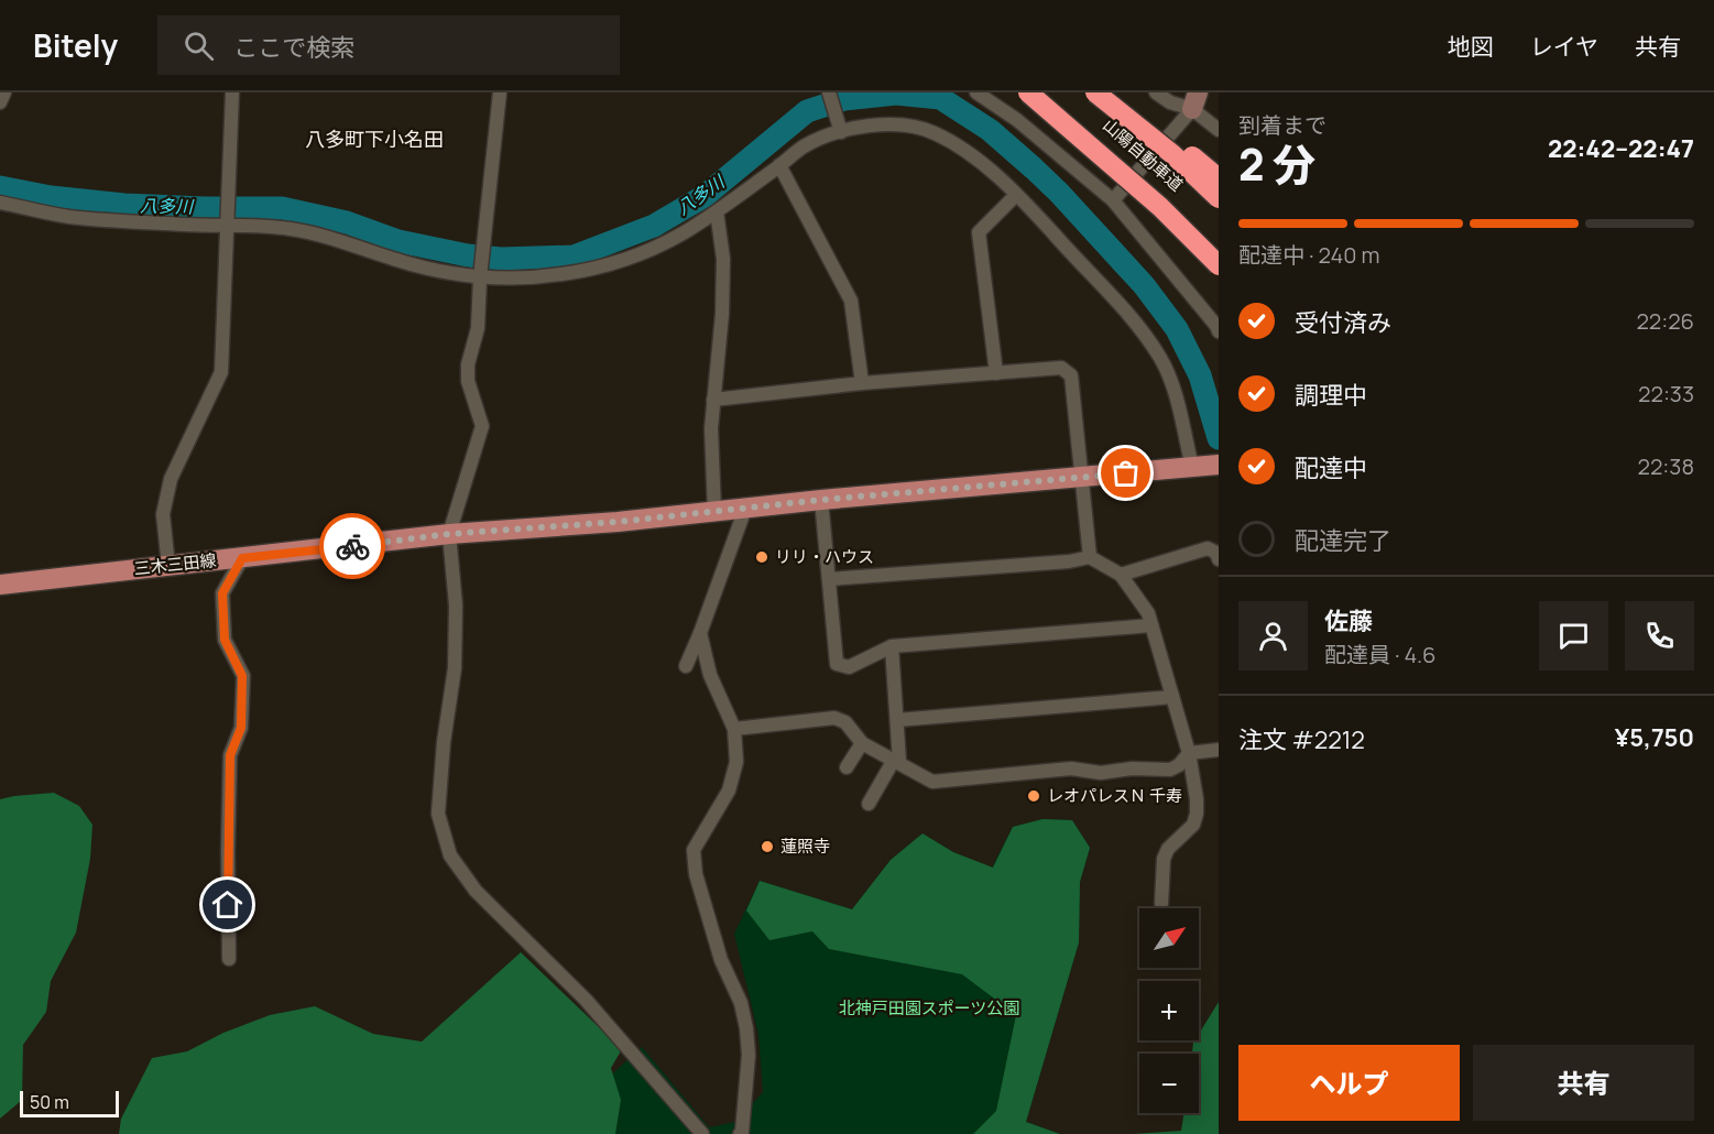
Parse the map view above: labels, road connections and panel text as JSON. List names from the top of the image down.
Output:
{
  "streets": {
    "highway": ["山陽自動車道"],
    "main road": ["三木三田線"]
  },
  "districts": ["八多町下小名田"],
  "water": ["八多川"],
  "parks": ["北神戸田園スポーツ公園"],
  "places": ["リリ・ハウス", "レオパレスＮ 千寿", "蓮照寺"],
  "scale_bar": "50 m",
  "north": "top right",
  "page": {
    "header": "Bitely",
    "search": "ここで検索",
    "nav": ["地図", "レイヤ", "共有"],
    "heading": ["2 分", "到着まで", "22:42–22:47"],
    "panel": [
      "佐藤",
      "配達員 · 4.6",
      "注文 #2212",
      "¥5,750"
    ],
    "bar": "配達中 · 240 m",
    "list": [
      ["受付済み", "22:26"],
      ["調理中", "22:33"],
      ["配達中", "22:38"],
      "配達完了"
    ],
    "map_buttons": ["+", "−"],
    "buttons": ["ヘルプ", "共有"],
    "scale": "50 m"
  }
}
